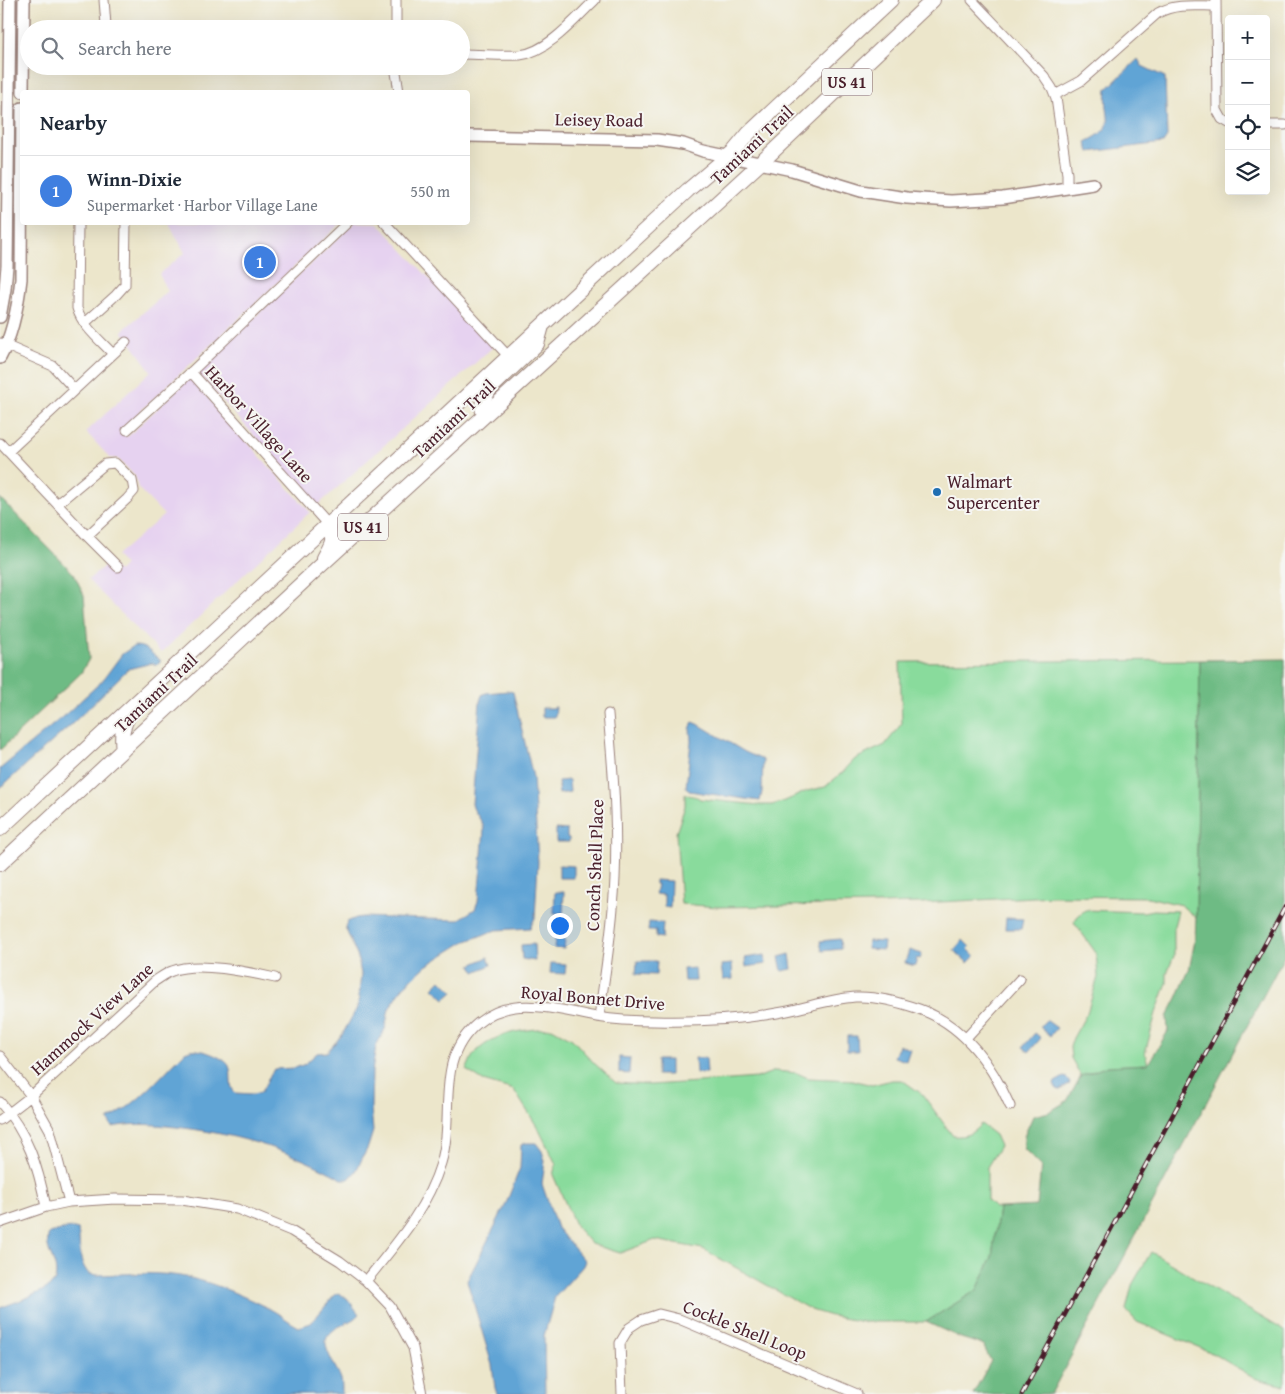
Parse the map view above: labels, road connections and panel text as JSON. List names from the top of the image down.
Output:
{
  "streets": {
    "main road": ["US 41", "Tamiami Trail"],
    "street": [
      "Leisey Road",
      "Harbor Village Lane",
      "Conch Shell Place",
      "Royal Bonnet Drive",
      "Hammock View Lane",
      "Cockle Shell Loop"
    ]
  },
  "crossings": [
    ["Leisey Road", "Tamiami Trail"],
    ["Tamiami Trail", "Harbor Village Lane"],
    ["Conch Shell Place", "Royal Bonnet Drive"]
  ],
  "places": ["Walmart Supercenter"],
  "page": {
    "map_buttons": ["+", "−"],
    "search": "Search here",
    "heading": "Nearby",
    "list": [
      {
        "mark": "1",
        "name": "Winn-Dixie",
        "note": "Supermarket · Harbor Village Lane",
        "value": "550 m"
      }
    ],
    "pins": "1"
  }
}
